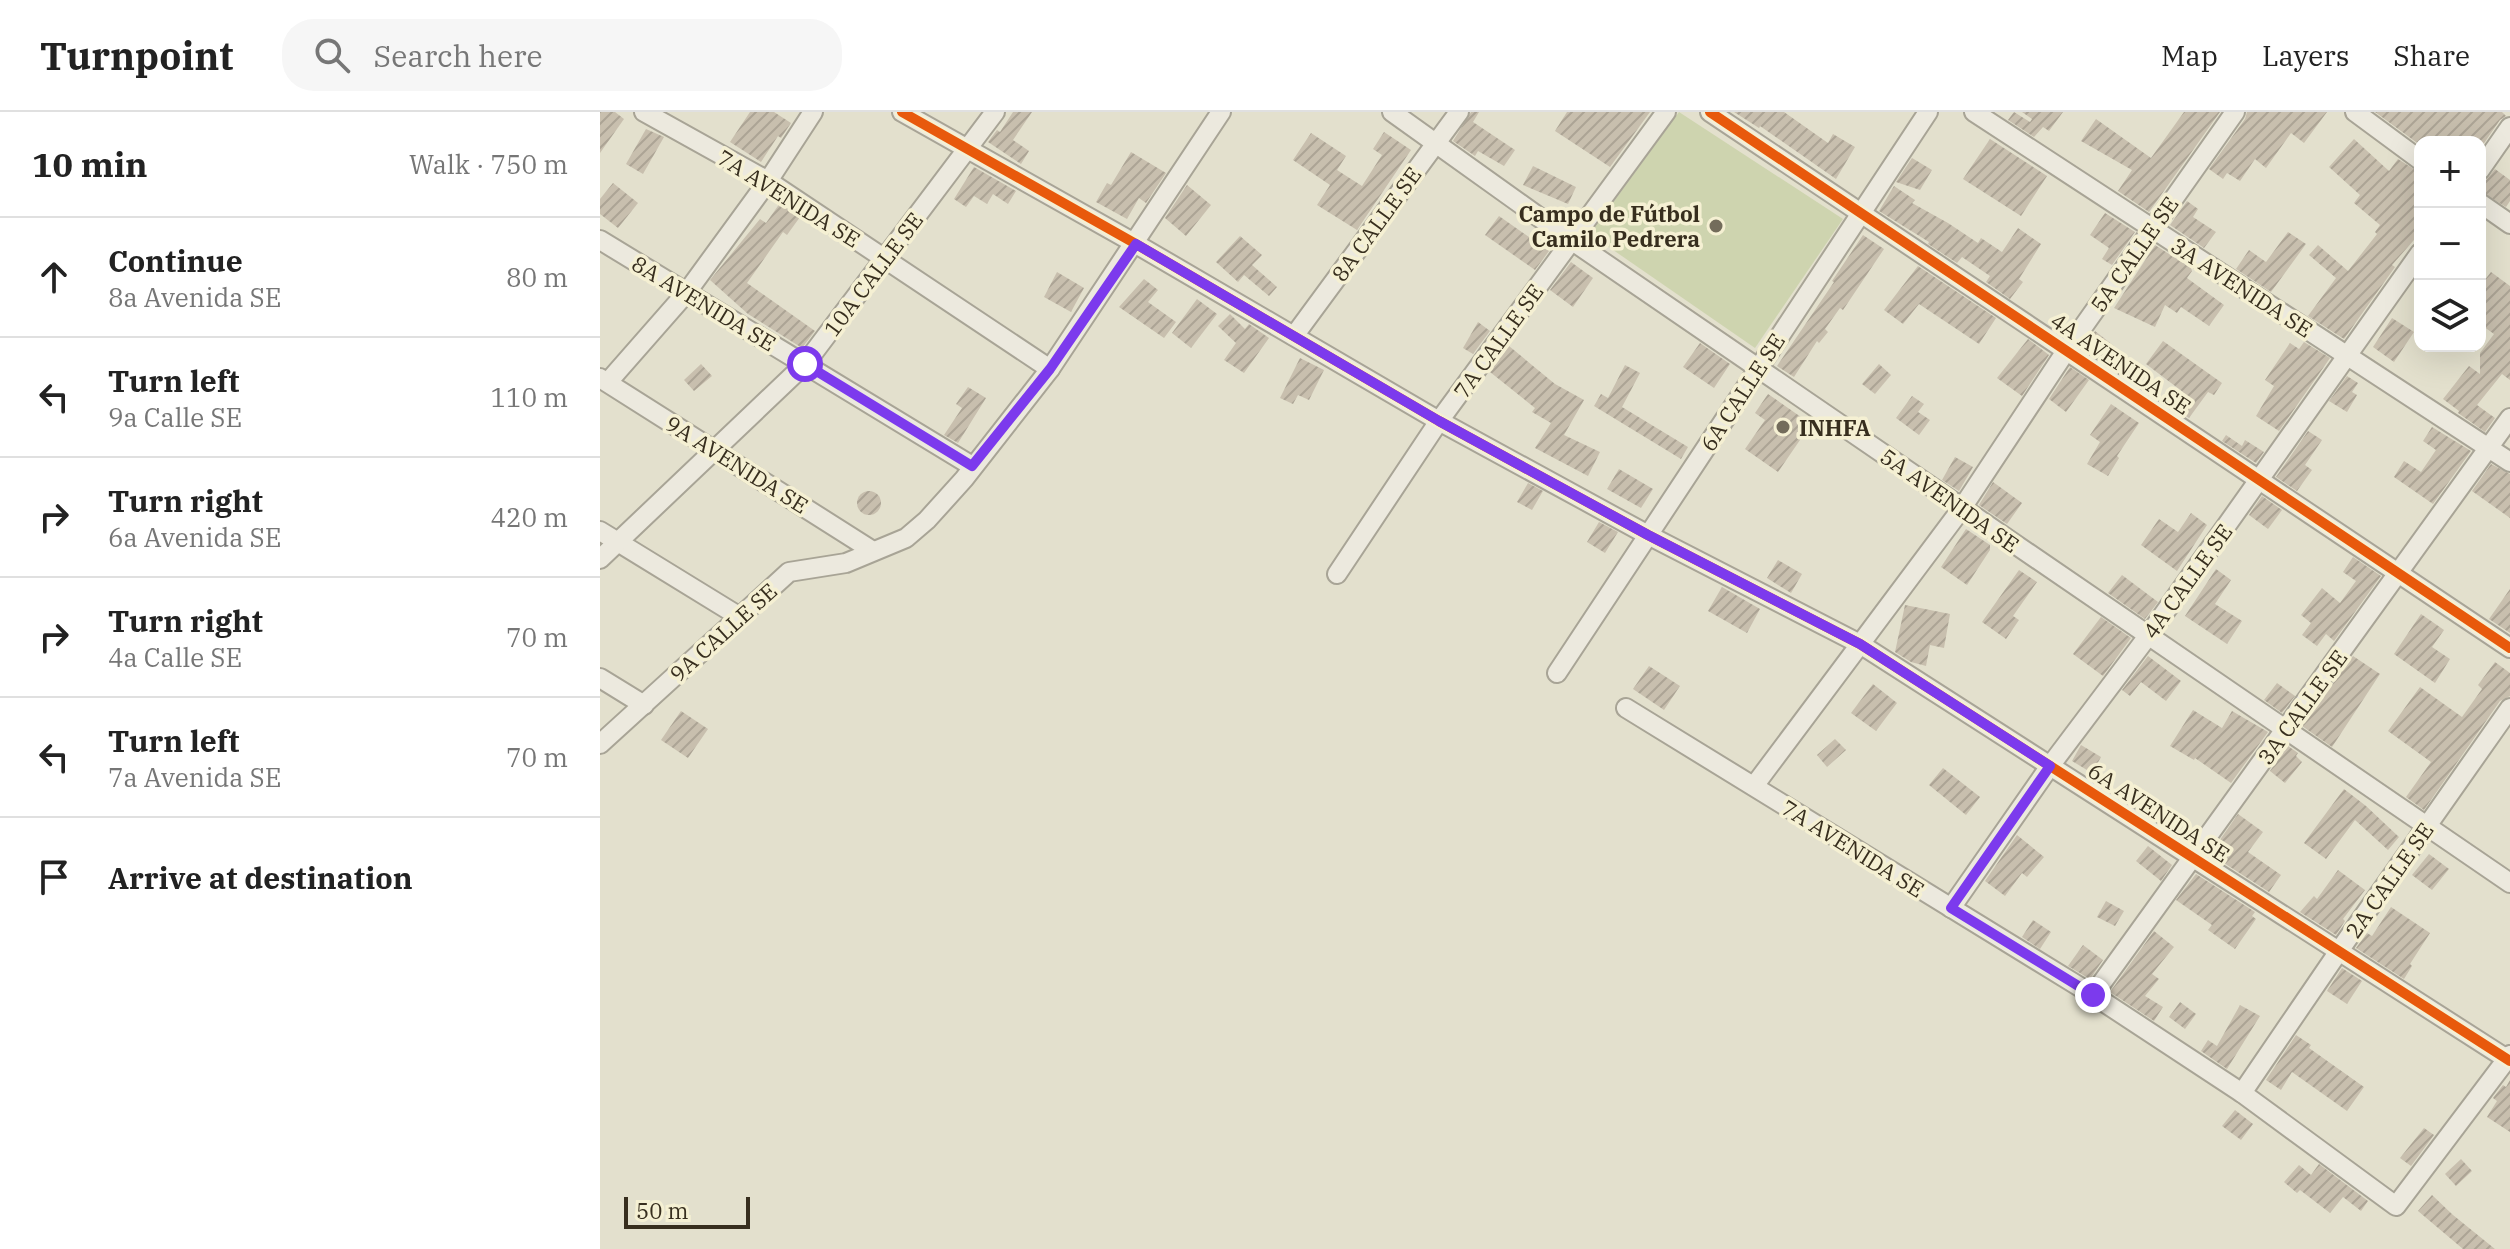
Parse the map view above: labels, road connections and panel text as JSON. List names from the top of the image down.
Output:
{
  "streets": {
    "street": [
      "7A AVENIDA SE",
      "8A CALLE SE",
      "5A CALLE SE",
      "10A CALLE SE",
      "3A AVENIDA SE",
      "8A AVENIDA SE",
      "7A CALLE SE",
      "4A AVENIDA SE",
      "6A CALLE SE",
      "9A AVENIDA SE",
      "5A AVENIDA SE",
      "4A CALLE SE",
      "9A CALLE SE",
      "3A CALLE SE",
      "6A AVENIDA SE",
      "2A CALLE SE"
    ]
  },
  "crossings": [
    ["7A AVENIDA SE", "5A CALLE SE"],
    ["7A AVENIDA SE", "10A CALLE SE"],
    ["7A AVENIDA SE", "4A CALLE SE"],
    ["7A AVENIDA SE", "9A CALLE SE"],
    ["7A AVENIDA SE", "3A CALLE SE"],
    ["7A AVENIDA SE", "6A AVENIDA SE"],
    ["7A AVENIDA SE", "2A CALLE SE"],
    ["8A CALLE SE", "5A AVENIDA SE"],
    ["8A CALLE SE", "6A AVENIDA SE"],
    ["5A CALLE SE", "3A AVENIDA SE"],
    ["5A CALLE SE", "4A AVENIDA SE"],
    ["5A CALLE SE", "5A AVENIDA SE"],
    ["5A CALLE SE", "6A AVENIDA SE"],
    ["10A CALLE SE", "8A AVENIDA SE"],
    ["10A CALLE SE", "9A AVENIDA SE"],
    ["10A CALLE SE", "6A AVENIDA SE"],
    ["3A AVENIDA SE", "4A CALLE SE"],
    ["3A AVENIDA SE", "3A CALLE SE"],
    ["8A AVENIDA SE", "9A CALLE SE"],
    ["7A CALLE SE", "5A AVENIDA SE"],
    ["7A CALLE SE", "6A AVENIDA SE"],
    ["4A AVENIDA SE", "6A CALLE SE"],
    ["4A AVENIDA SE", "4A CALLE SE"],
    ["4A AVENIDA SE", "3A CALLE SE"],
    ["6A CALLE SE", "5A AVENIDA SE"],
    ["6A CALLE SE", "6A AVENIDA SE"],
    ["9A AVENIDA SE", "9A CALLE SE"],
    ["5A AVENIDA SE", "4A CALLE SE"],
    ["5A AVENIDA SE", "3A CALLE SE"],
    ["5A AVENIDA SE", "2A CALLE SE"],
    ["4A CALLE SE", "6A AVENIDA SE"],
    ["9A CALLE SE", "6A AVENIDA SE"],
    ["3A CALLE SE", "6A AVENIDA SE"],
    ["6A AVENIDA SE", "2A CALLE SE"]
  ],
  "places": ["Campo de Fútbol Camilo Pedrera", "INHFA"],
  "scale_bar": "50 m",
  "page": {
    "header": "Turnpoint",
    "search": "Search here",
    "nav": ["Map", "Layers", "Share"],
    "heading": ["10 min", "Walk · 750 m"],
    "map_buttons": ["+", "−"],
    "list": [
      ["Continue", "8a Avenida SE", "80 m"],
      ["Turn left", "9a Calle SE", "110 m"],
      ["Turn right", "6a Avenida SE", "420 m"],
      ["Turn right", "4a Calle SE", "70 m"],
      ["Turn left", "7a Avenida SE", "70 m"],
      "Arrive at destination"
    ],
    "scale": "50 m"
  }
}
